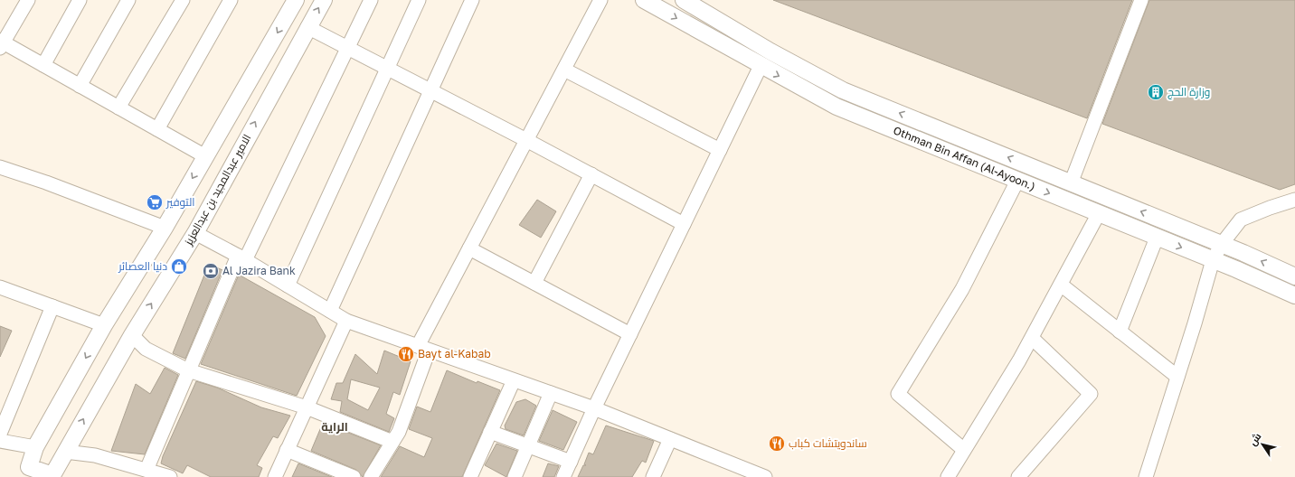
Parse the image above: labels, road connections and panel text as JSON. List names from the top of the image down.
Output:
{
  "streets": {
    "main road": ["Othman Bin Affan (Al-Ayoon.)", "الامير عبدالمجيد بن عبدالعزيز"]
  },
  "districts": ["الراية"],
  "places": {
    "building": ["وزارة الحج"],
    "supermarket": ["التوفير"],
    "shop": ["دنيا العصائر"],
    "bank": ["Al Jazira Bank"],
    "restaurant": ["Bayt al-Kabab", "ساندويتشات كباب"]
  },
  "north": "top left"
}
